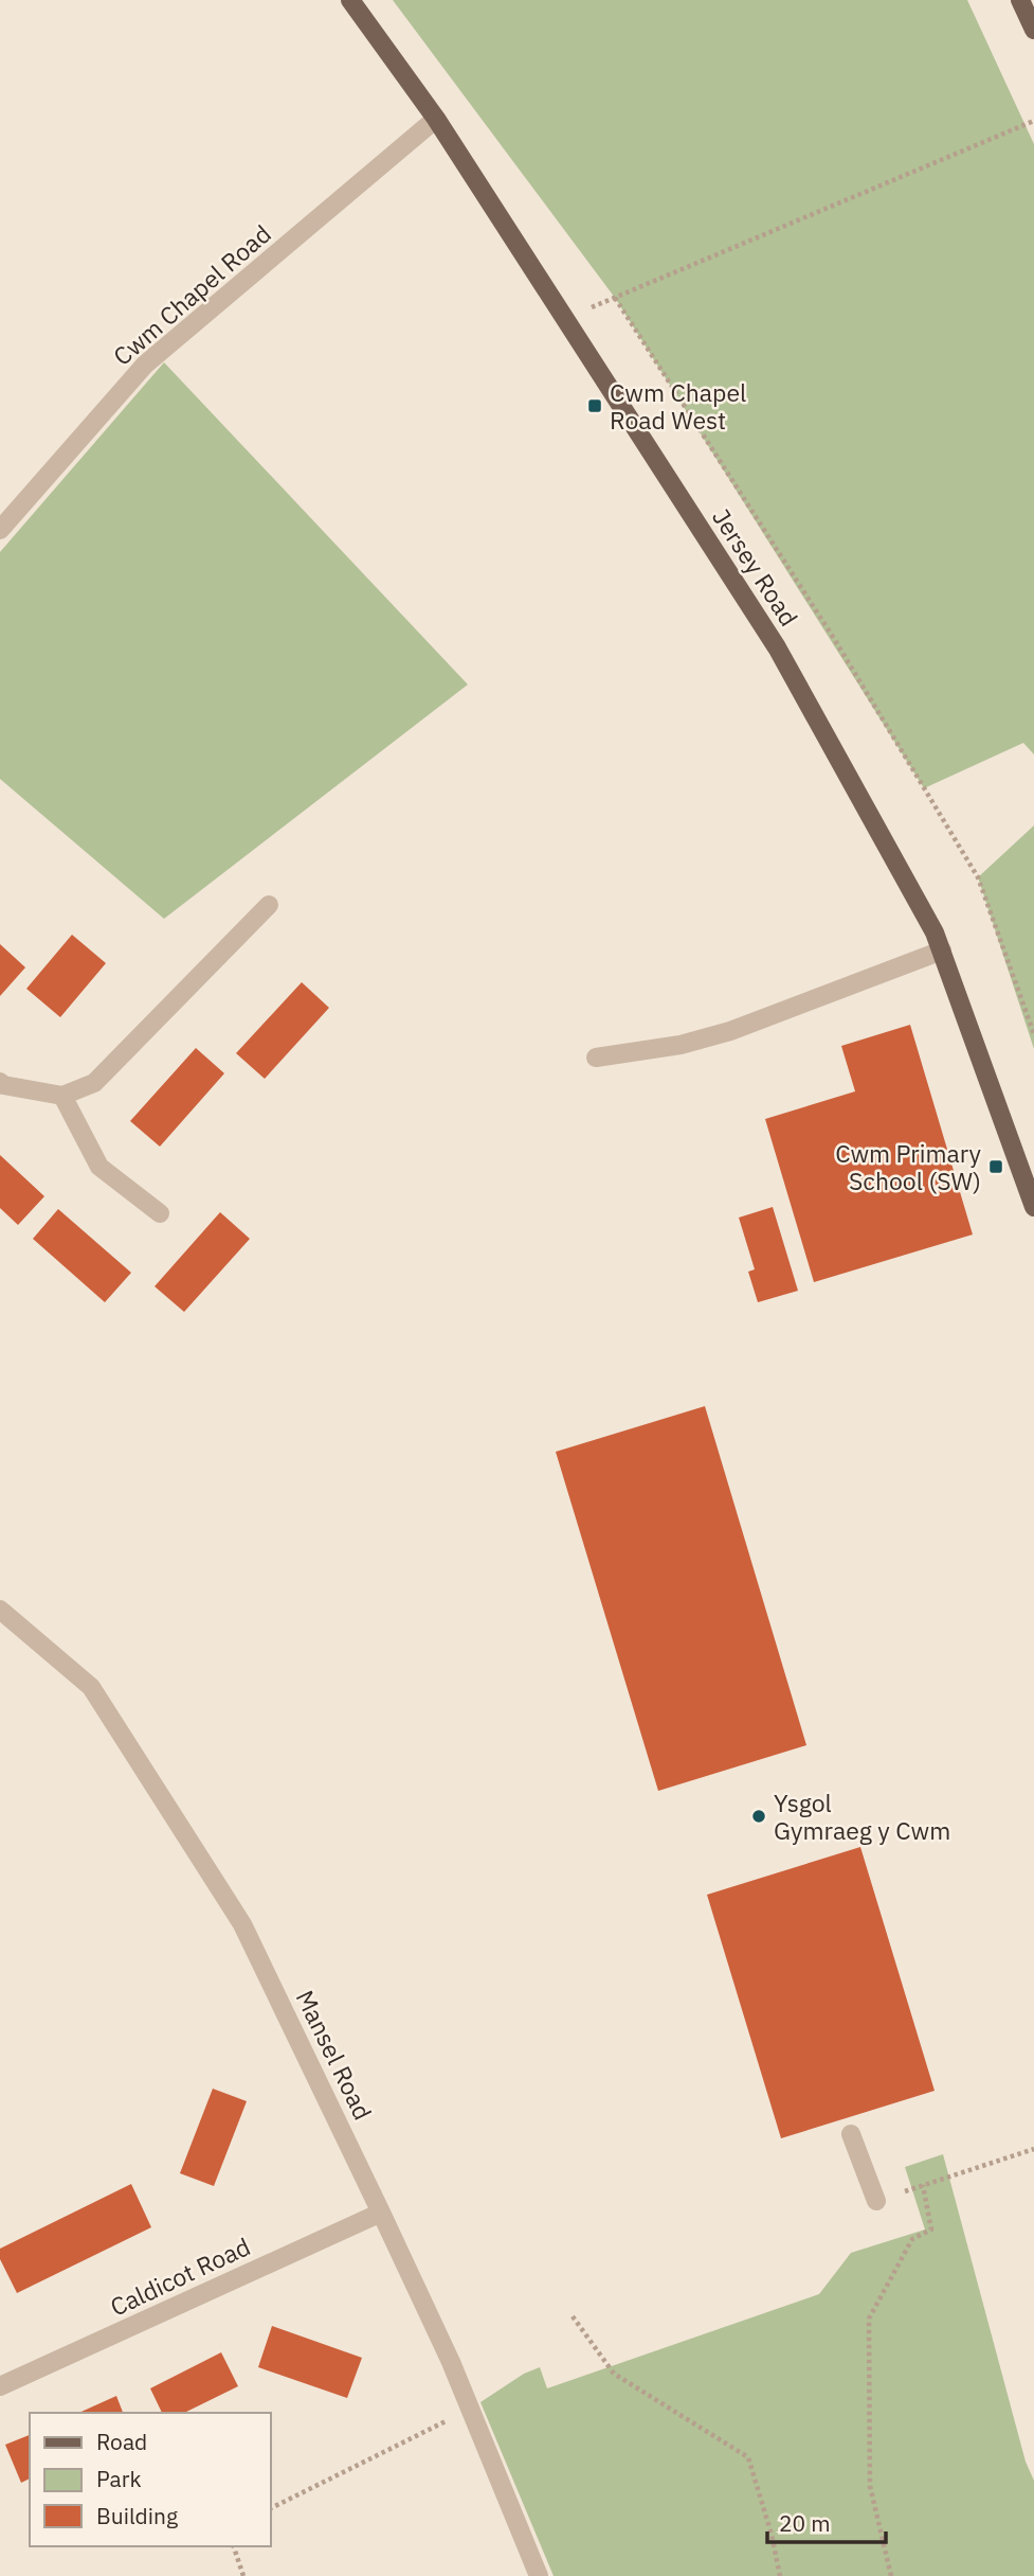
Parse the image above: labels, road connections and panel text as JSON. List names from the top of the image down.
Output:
{
  "streets": {
    "main road": ["Jersey Road"],
    "street": ["Cwm Chapel Road", "Mansel Road", "Caldicot Road"]
  },
  "crossings": [
    ["Cwm Chapel Road", "Jersey Road"],
    ["Mansel Road", "Caldicot Road"]
  ],
  "places": {
    "transit": ["Cwm Chapel Road West", "Cwm Primary School (SW)"],
    "other": ["Ysgol Gymraeg y Cwm"]
  },
  "legend": ["Road", "Park", "Building"],
  "scale_bar": "20 m"
}
